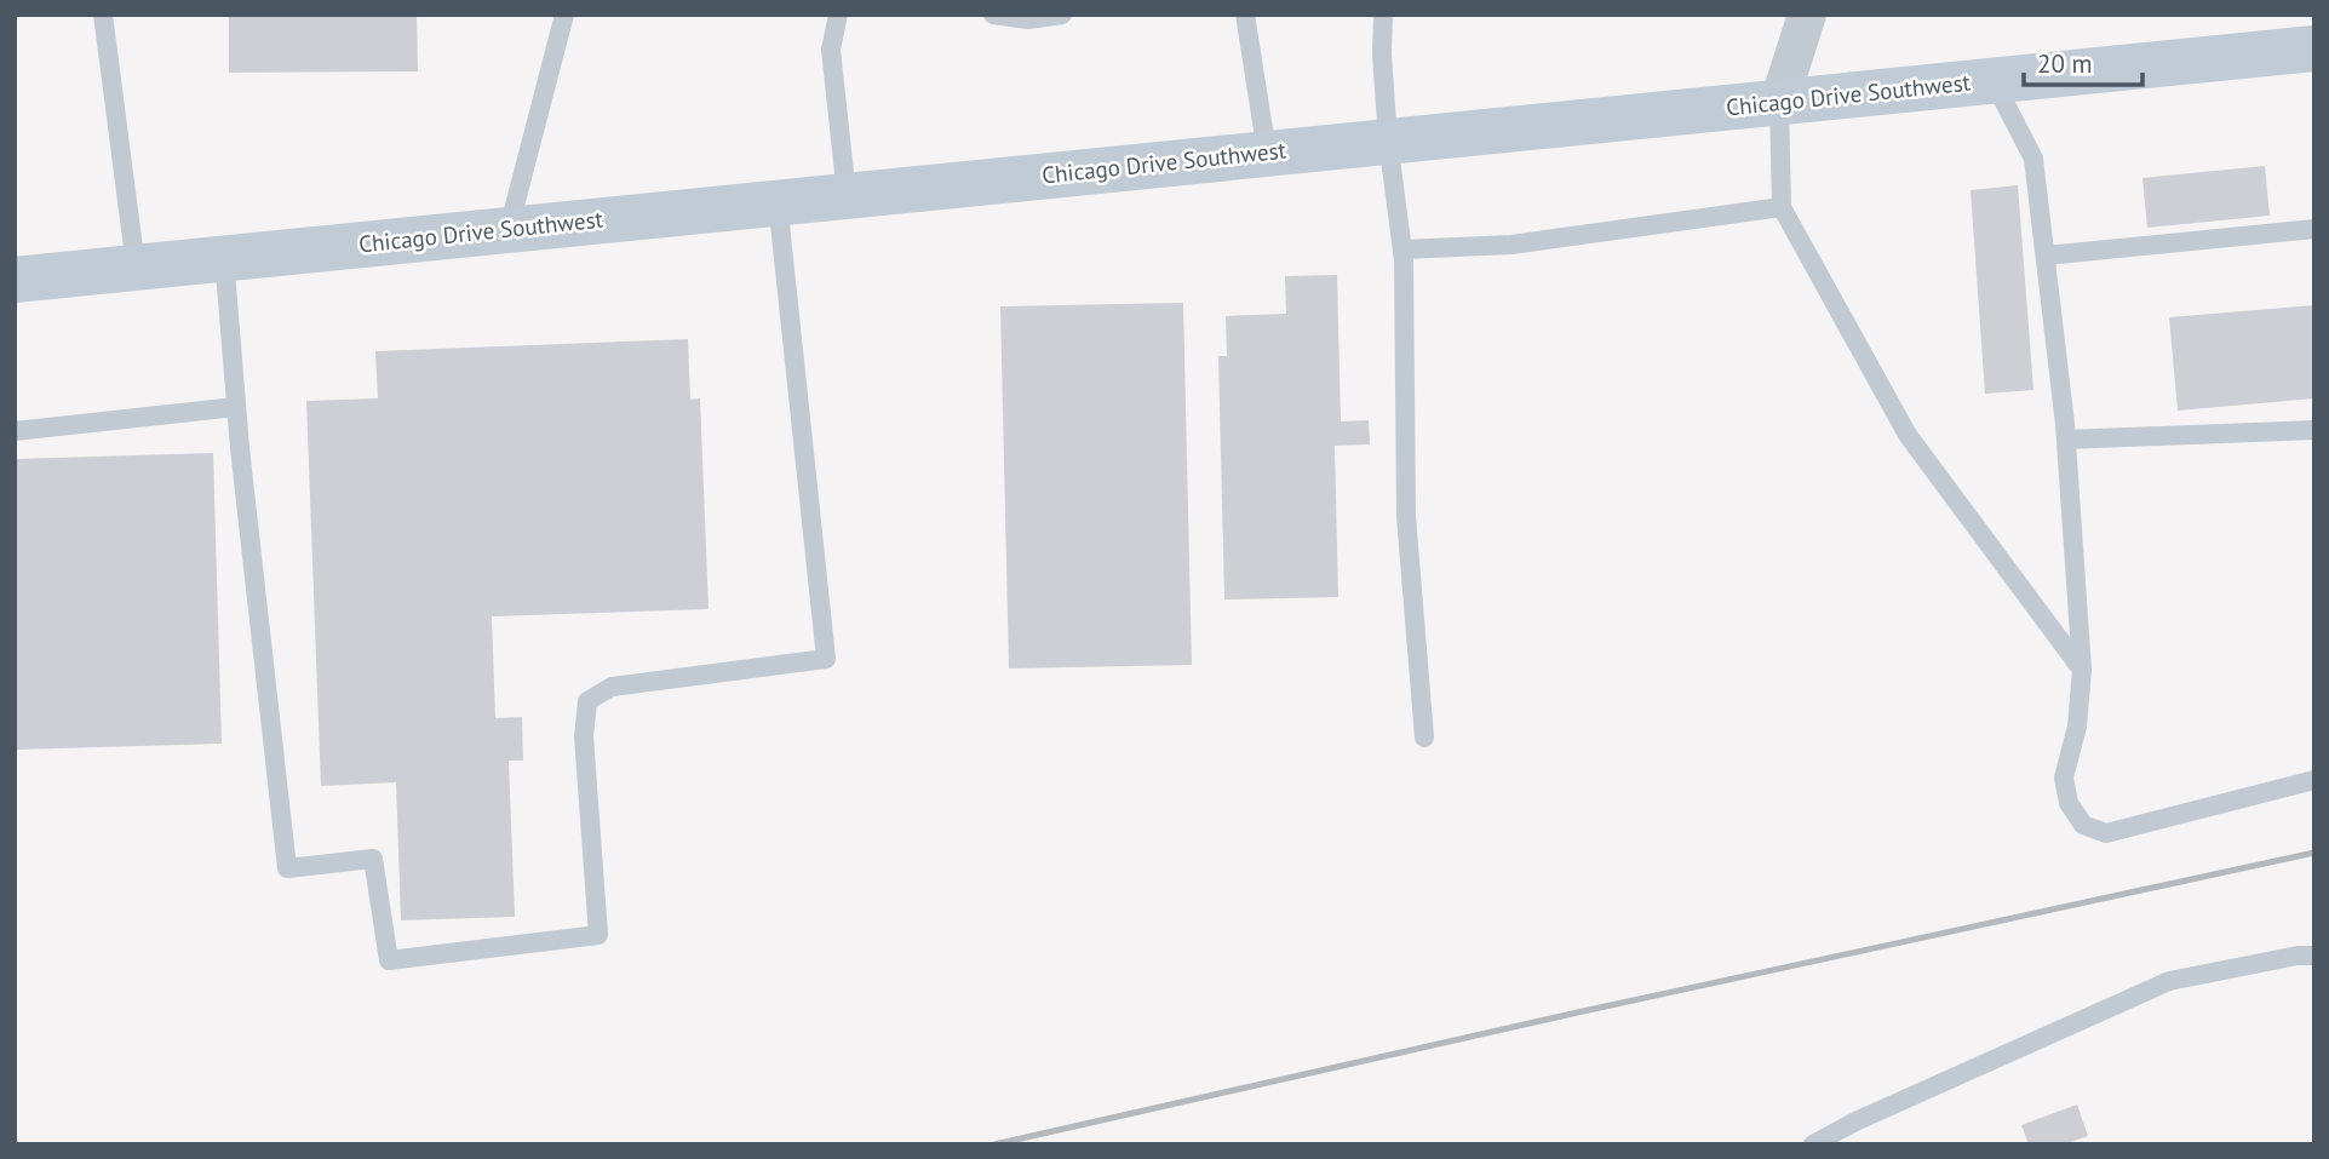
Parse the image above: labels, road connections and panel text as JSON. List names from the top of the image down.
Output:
{
  "streets": {
    "main road": ["Chicago Drive Southwest"]
  },
  "scale_bar": "20 m"
}
